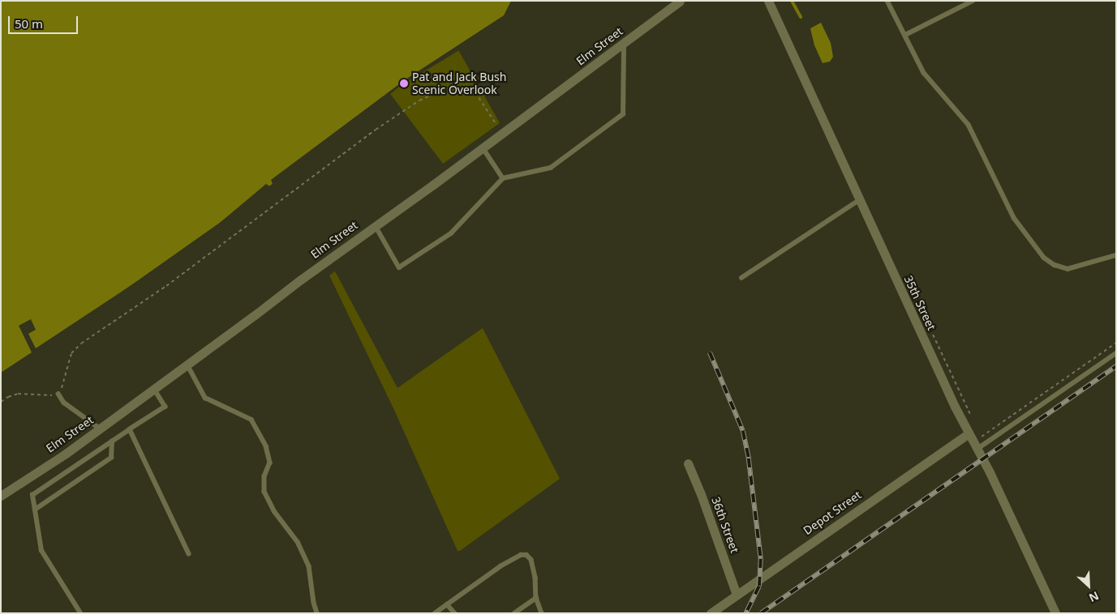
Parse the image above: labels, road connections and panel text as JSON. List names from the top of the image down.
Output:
{
  "streets": {
    "street": [
      "Elm Street",
      "35th Street",
      "Depot Street",
      "36th Street"
    ]
  },
  "crossings": [
    ["35th Street", "Depot Street"],
    ["Depot Street", "36th Street"]
  ],
  "places": ["Pat and Jack Bush Scenic Overlook"],
  "scale_bar": "50 m",
  "north": "bottom right"
}
